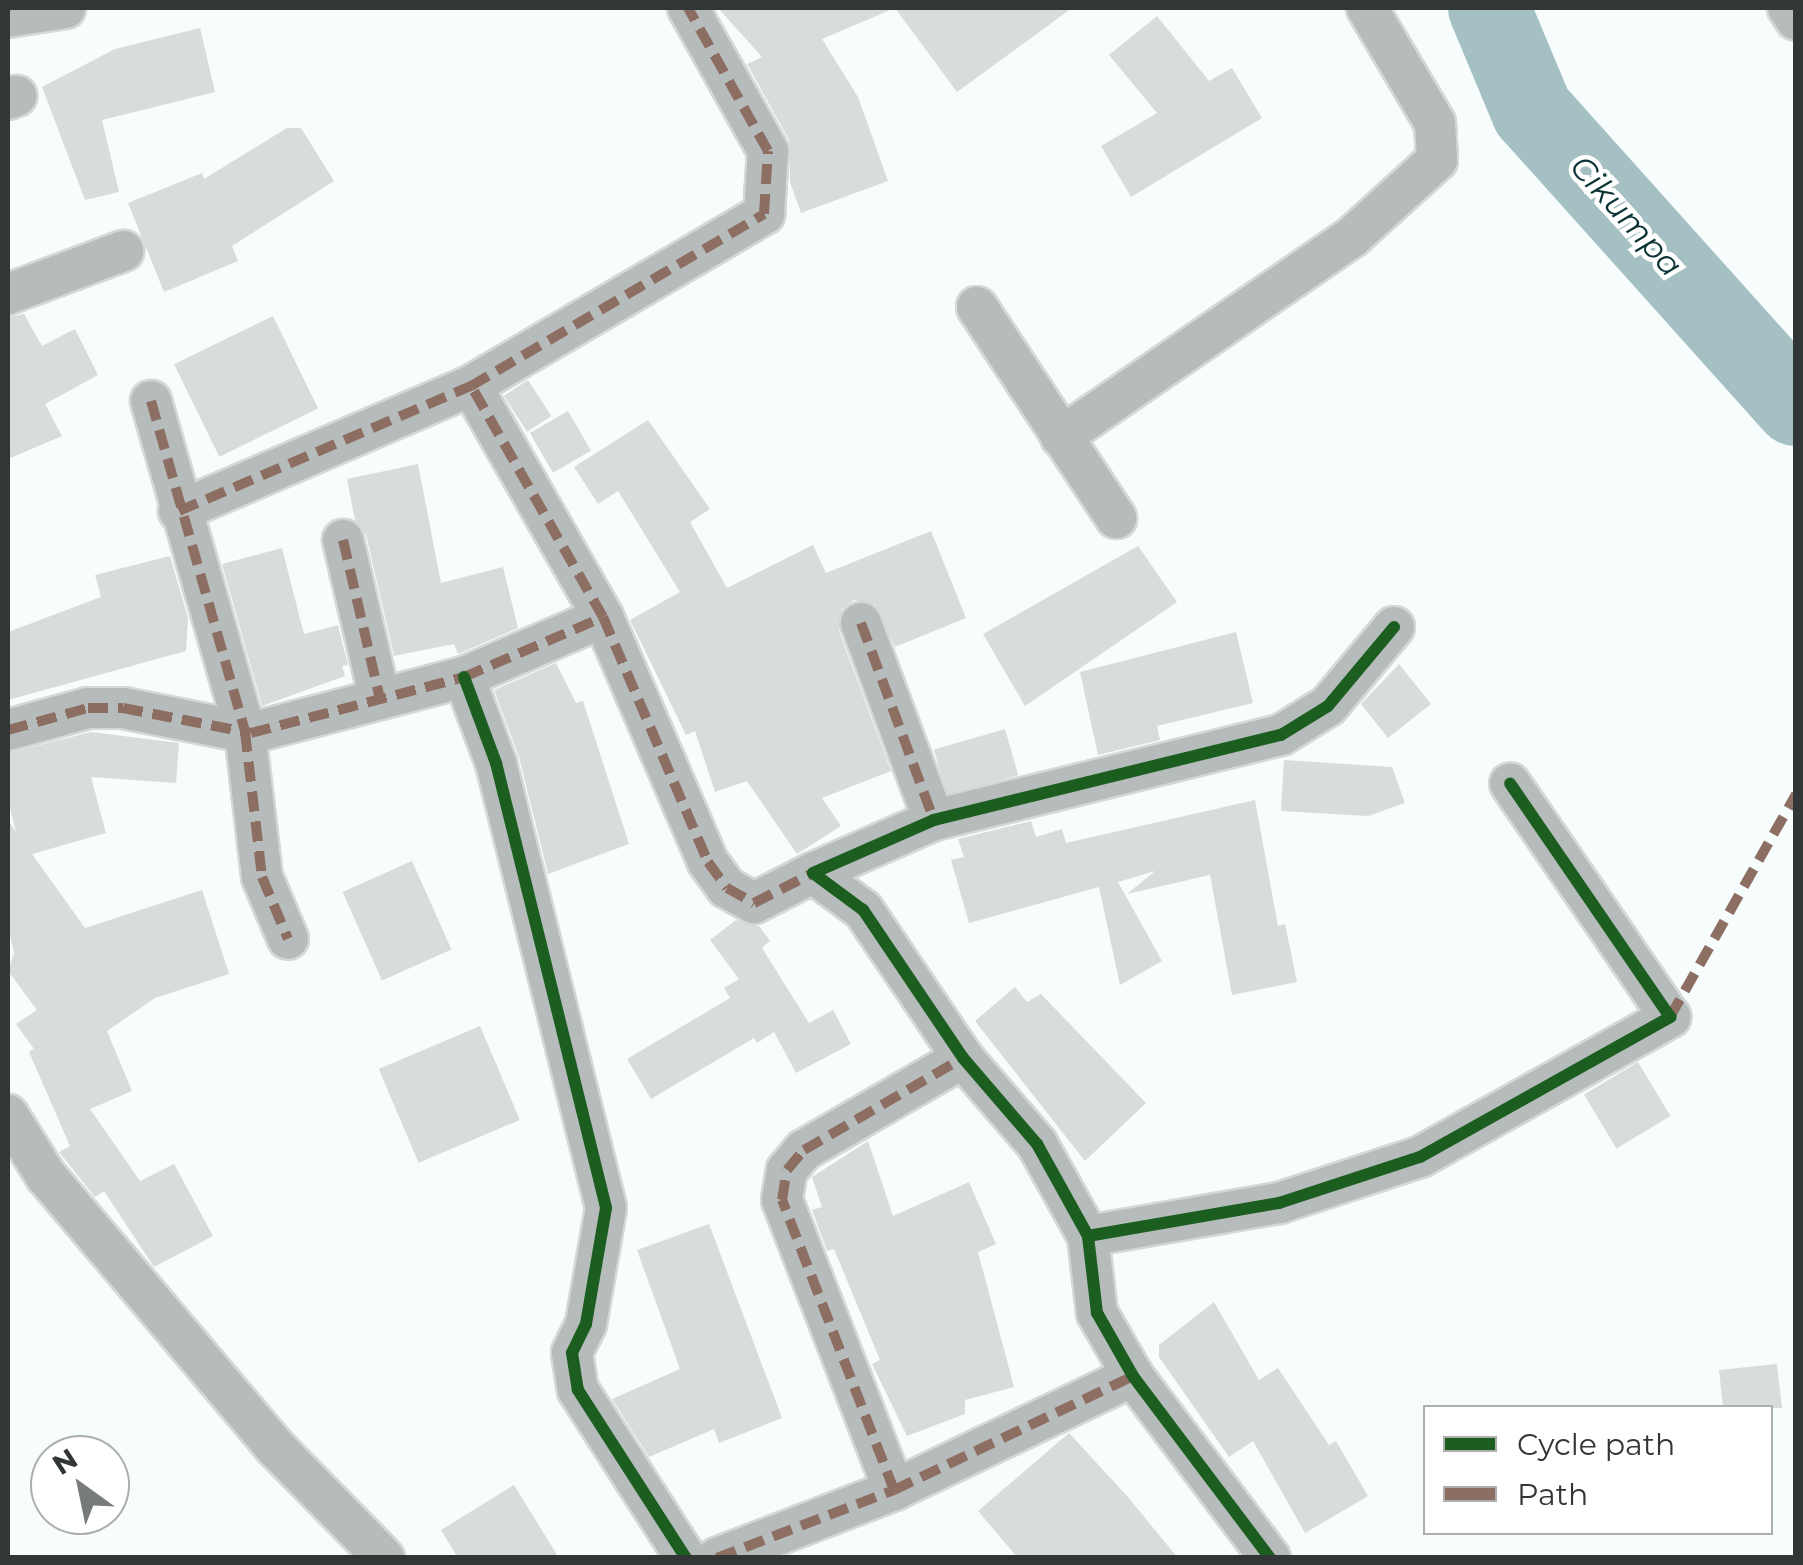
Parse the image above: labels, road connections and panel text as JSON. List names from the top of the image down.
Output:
{
  "water": ["Cikumpa"],
  "legend": ["Cycle path", "Path"],
  "north": "top left"
}
